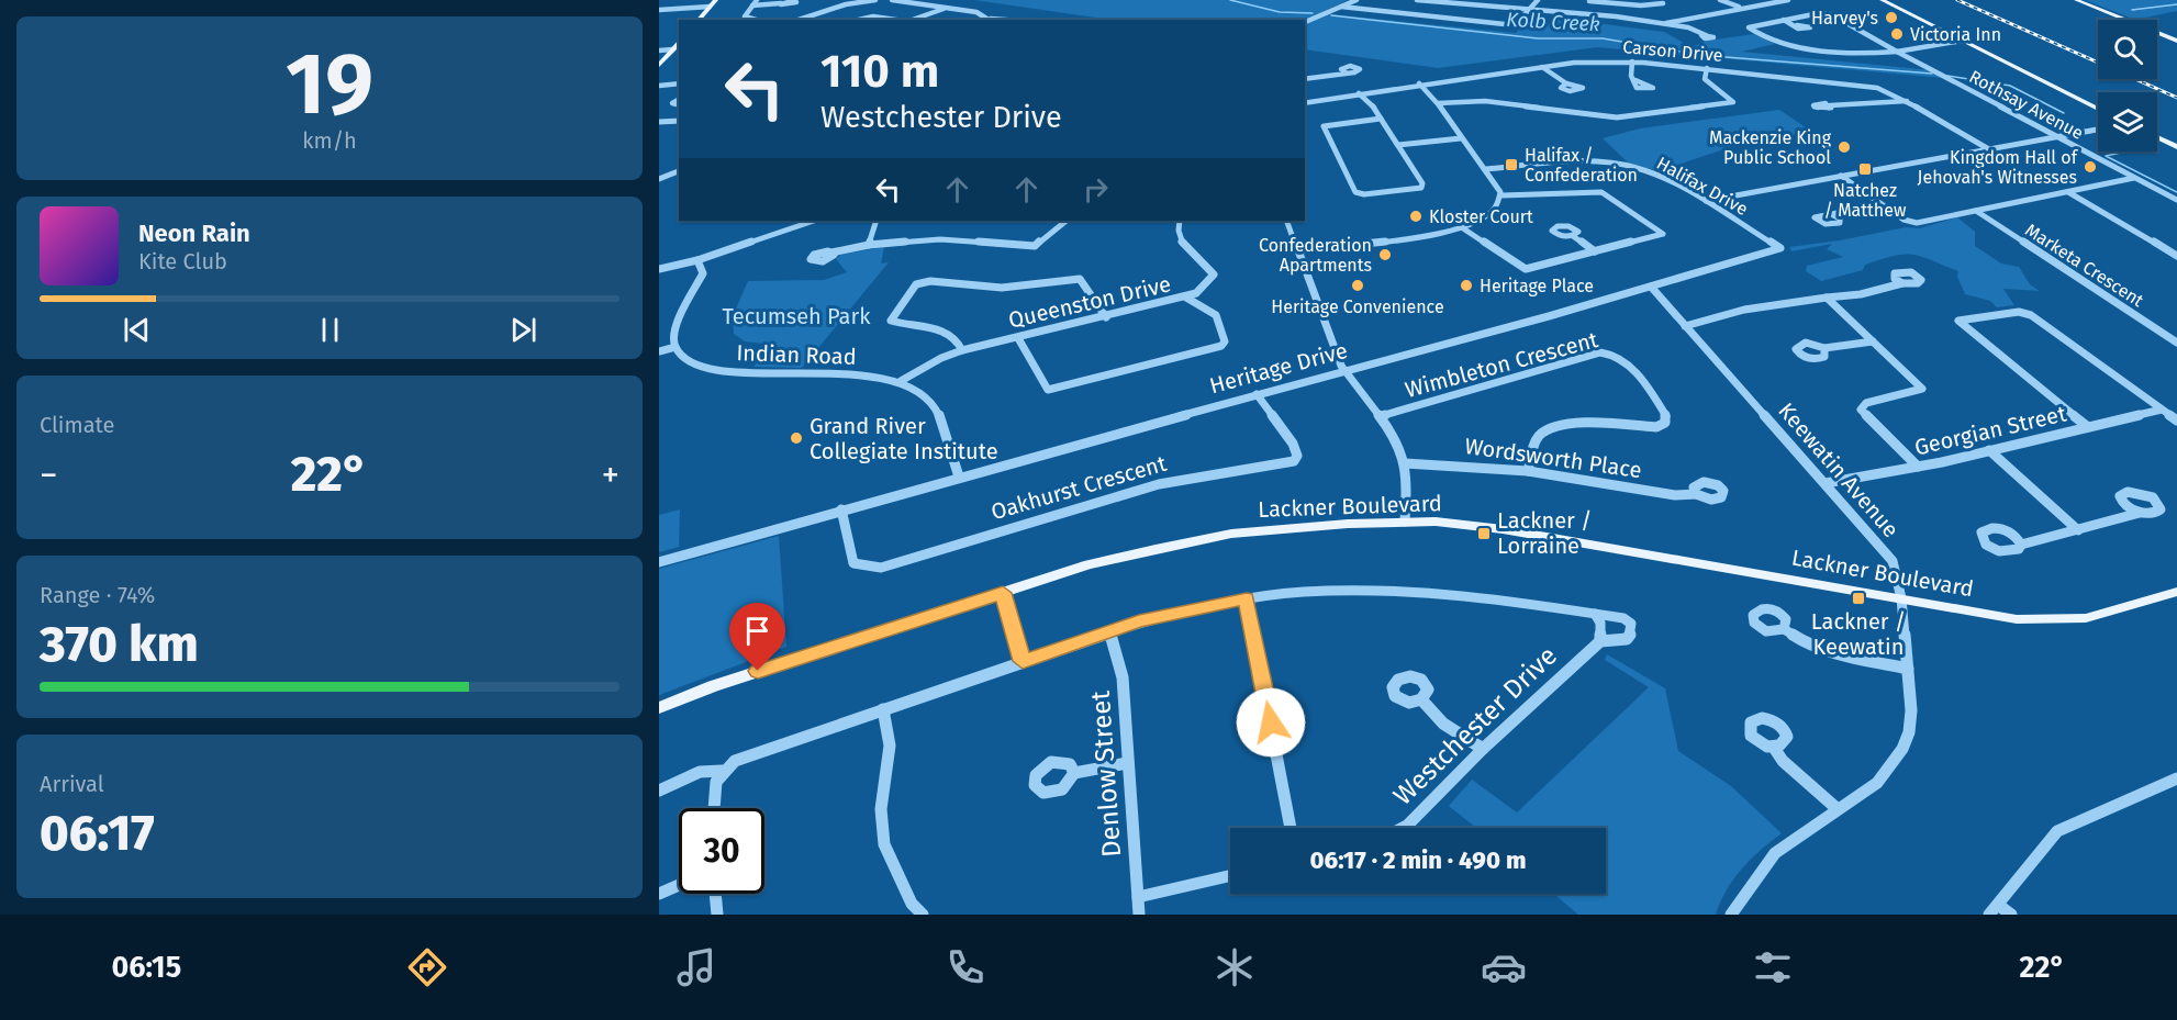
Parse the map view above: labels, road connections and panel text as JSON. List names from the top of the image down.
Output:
{
  "streets": {
    "main road": ["Lackner Boulevard"],
    "street": [
      "Carson Drive",
      "Rothsay Avenue",
      "Halifax Drive",
      "Marketa Crescent",
      "Queenston Drive",
      "Indian Road",
      "Wimbleton Crescent",
      "Heritage Drive",
      "Georgian Street",
      "Wordsworth Place",
      "Keewatin Avenue",
      "Oakhurst Crescent",
      "Westchester Drive",
      "Denlow Street"
    ]
  },
  "crossings": [
    ["Halifax Drive", "Heritage Drive"],
    ["Queenston Drive", "Indian Road"],
    ["Indian Road", "Heritage Drive"],
    ["Wimbleton Crescent", "Wordsworth Place"],
    ["Heritage Drive", "Keewatin Avenue"],
    ["Heritage Drive", "Oakhurst Crescent"],
    ["Georgian Street", "Keewatin Avenue"],
    ["Keewatin Avenue", "Lackner Boulevard"],
    ["Westchester Drive", "Denlow Street"]
  ],
  "water": ["Kolb Creek"],
  "parks": ["Tecumseh Park"],
  "places": {
    "other": [
      "Harvey's",
      "Victoria Inn",
      "Mackenzie King Public School",
      "Kingdom Hall of Jehovah's Witnesses",
      "Kloster Court",
      "Confederation Apartments",
      "Heritage Convenience",
      "Heritage Place",
      "Grand River Collegiate Institute"
    ],
    "transit": [
      "Halifax / Confederation",
      "Natchez / Matthew",
      "Lackner / Lorraine",
      "Lackner / Keewatin"
    ]
  },
  "page": {
    "tile": [
      ["19", "km/h"],
      "Climate",
      ["Range · 74%", "370 km"],
      ["Arrival", "06:17"]
    ],
    "turn": ["110 m", "Westchester Drive"],
    "song": ["Neon Rain", "Kite Club"],
    "heat": ["−", "22°", "+"],
    "limit": "30",
    "trip": "06:17 · 2 min · 490 m",
    "tabs": ["06:15", "22°"]
  }
}
